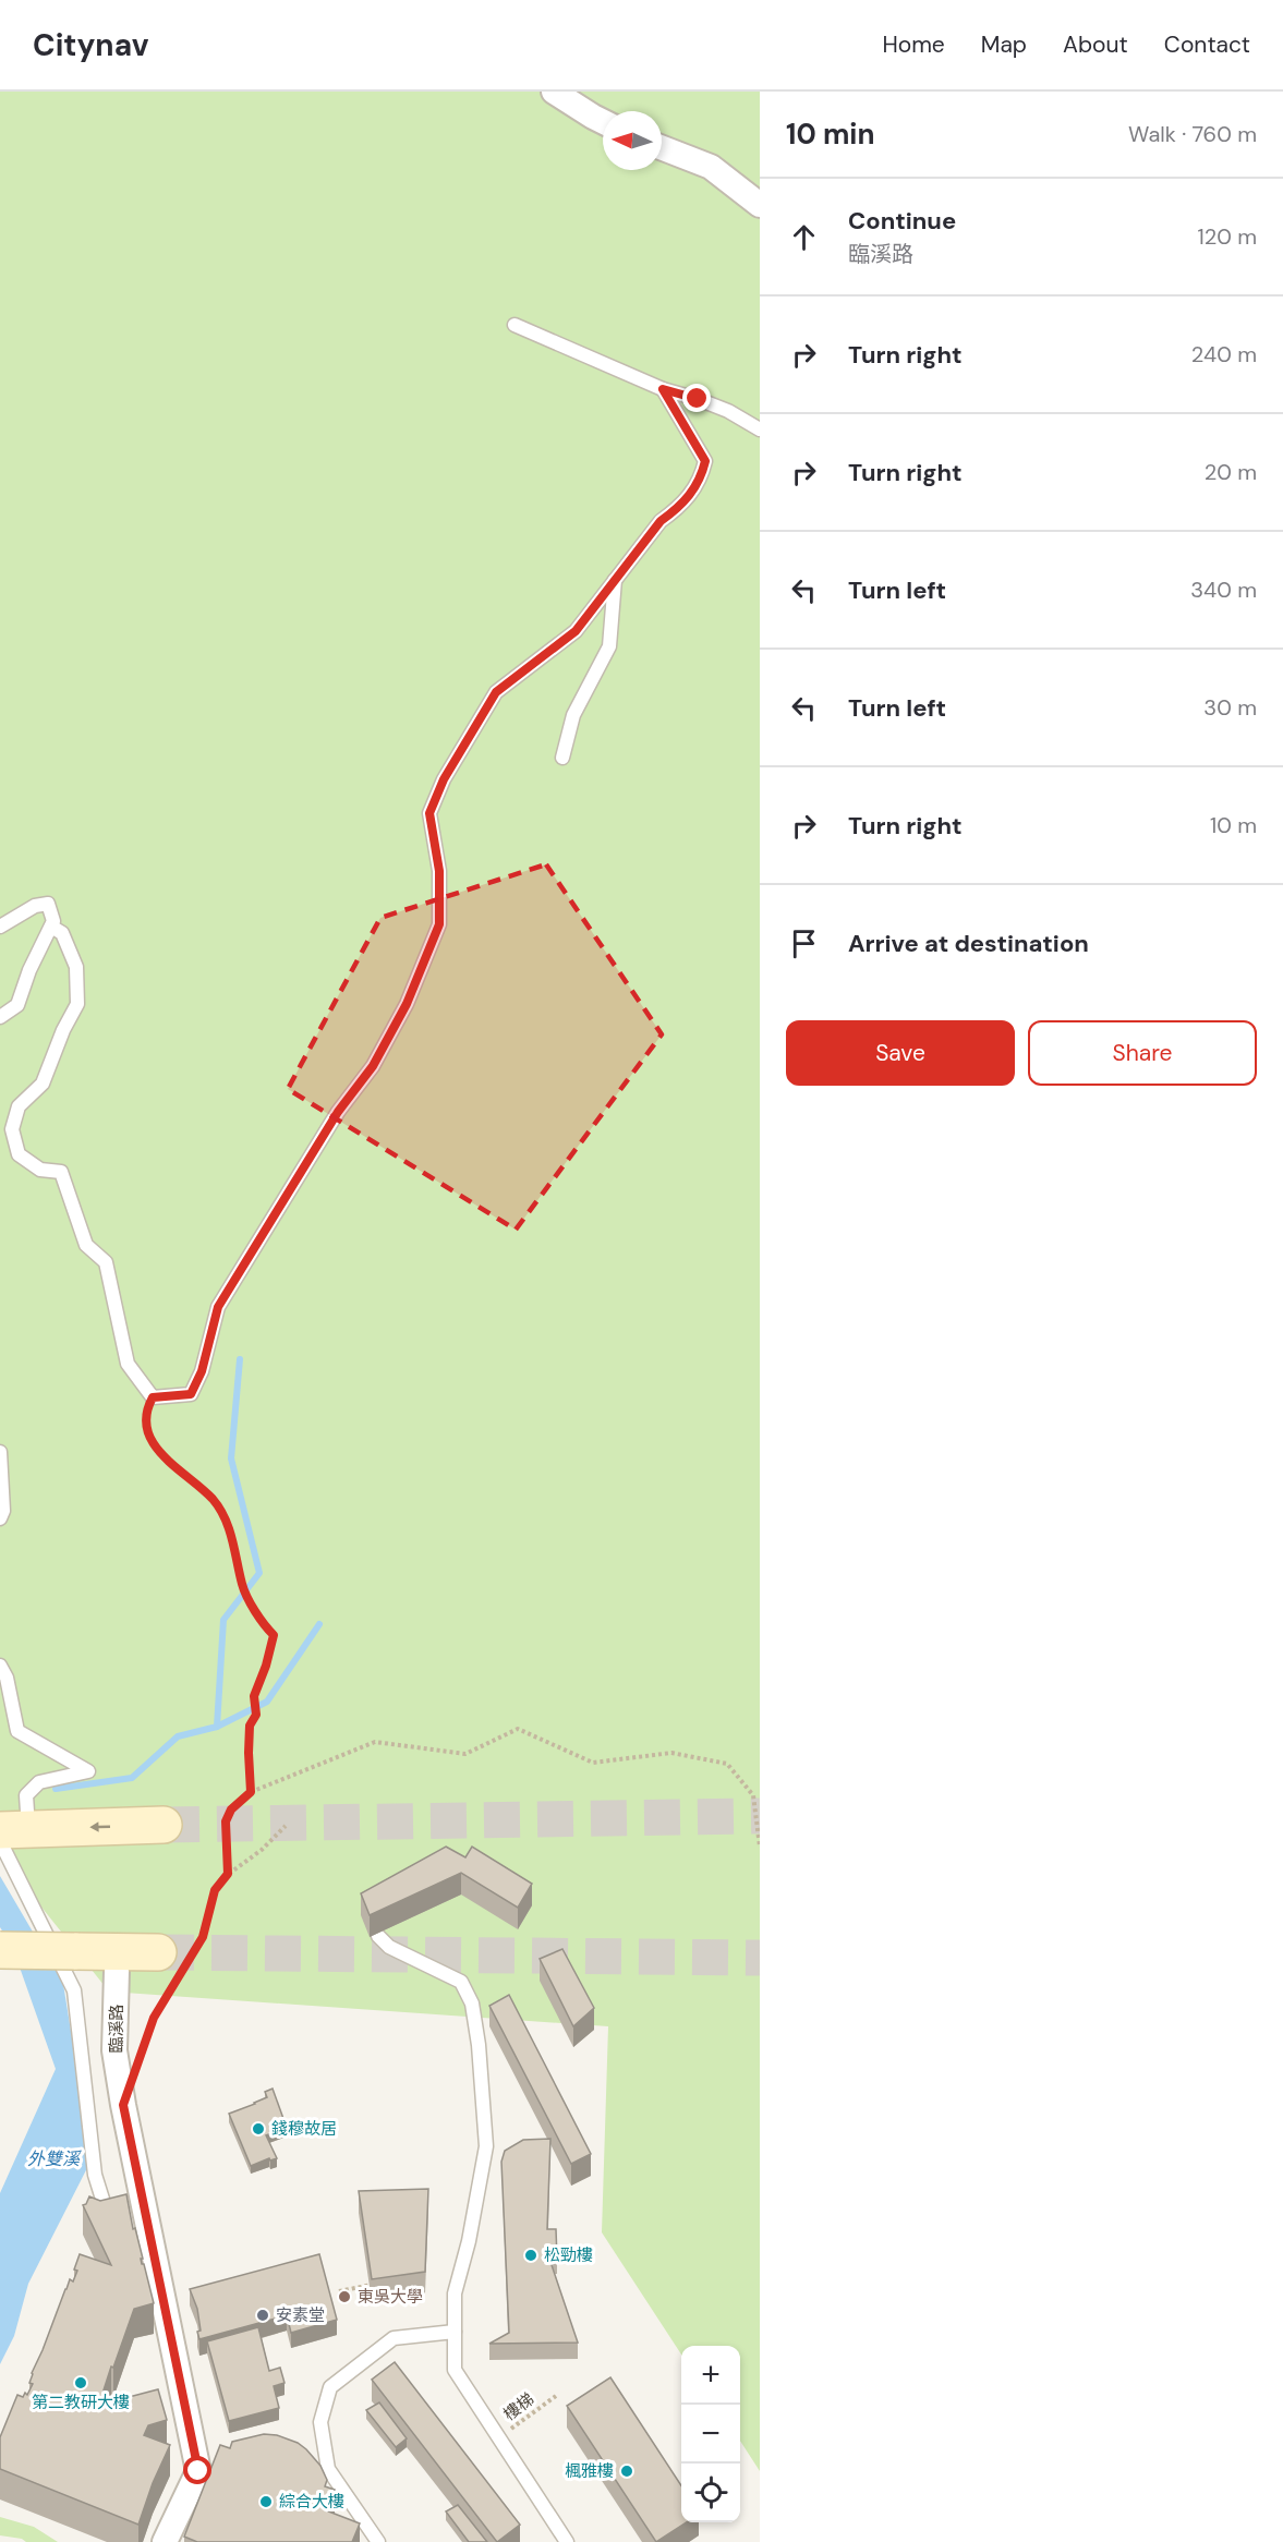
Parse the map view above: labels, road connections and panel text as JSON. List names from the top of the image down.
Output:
{
  "streets": {
    "street": ["臨溪路"],
    "path": ["樓梯"]
  },
  "water": ["外雙溪"],
  "places": [
    "錢穆故居",
    "松勁樓",
    "東吳大學",
    "安素堂",
    "第二教研大樓",
    "楓雅樓",
    "綜合大樓"
  ],
  "north": "left",
  "page": {
    "header": "Citynav",
    "nav": [
      "Home",
      "Map",
      "About",
      "Contact"
    ],
    "heading": ["10 min", "Walk · 760 m"],
    "list": [
      ["Continue", "臨溪路", "120 m"],
      ["Turn right", "240 m"],
      ["Turn right", "20 m"],
      ["Turn left", "340 m"],
      ["Turn left", "30 m"],
      ["Turn right", "10 m"],
      "Arrive at destination"
    ],
    "buttons": ["Save", "Share"],
    "map_buttons": ["+", "−"]
  }
}
